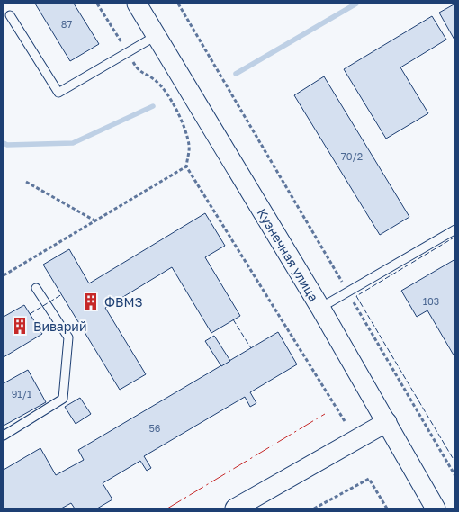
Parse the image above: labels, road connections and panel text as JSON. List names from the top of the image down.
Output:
{
  "streets": {
    "street": ["Кузнечная улица"]
  },
  "places": {
    "building": ["ФВМЗ", "Виварий"]
  },
  "house_numbers": [
    "87",
    "70/2",
    "103",
    "91/1",
    "56"
  ]
}
